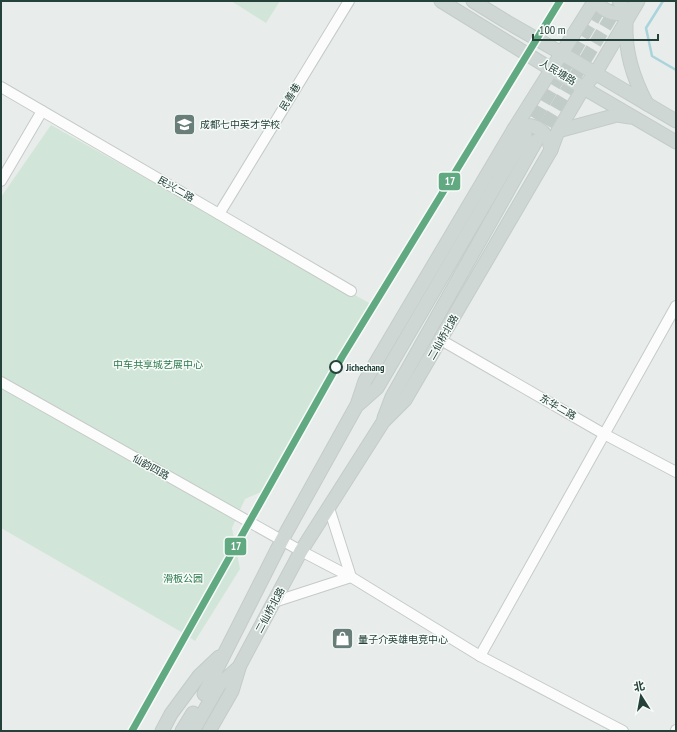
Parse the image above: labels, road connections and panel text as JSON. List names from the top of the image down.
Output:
{
  "streets": {
    "main road": ["人民塘路", "二仙桥北路"],
    "street": [
      "民善巷",
      "民兴二路",
      "东华二路",
      "仙韵四路"
    ]
  },
  "crossings": [
    ["人民塘路", "二仙桥北路"],
    ["民善巷", "民兴二路"],
    ["二仙桥北路", "东华二路"],
    ["二仙桥北路", "仙韵四路"]
  ],
  "parks": ["中车共享城艺展中心", "滑板公园"],
  "places": {
    "school or university": ["成都七中英才学校"],
    "other": ["Jichechang"],
    "shop": ["量子介英雄电竞中心"]
  },
  "lines": ["transit line 17"],
  "scale_bar": "100 m",
  "north": "top"
}
